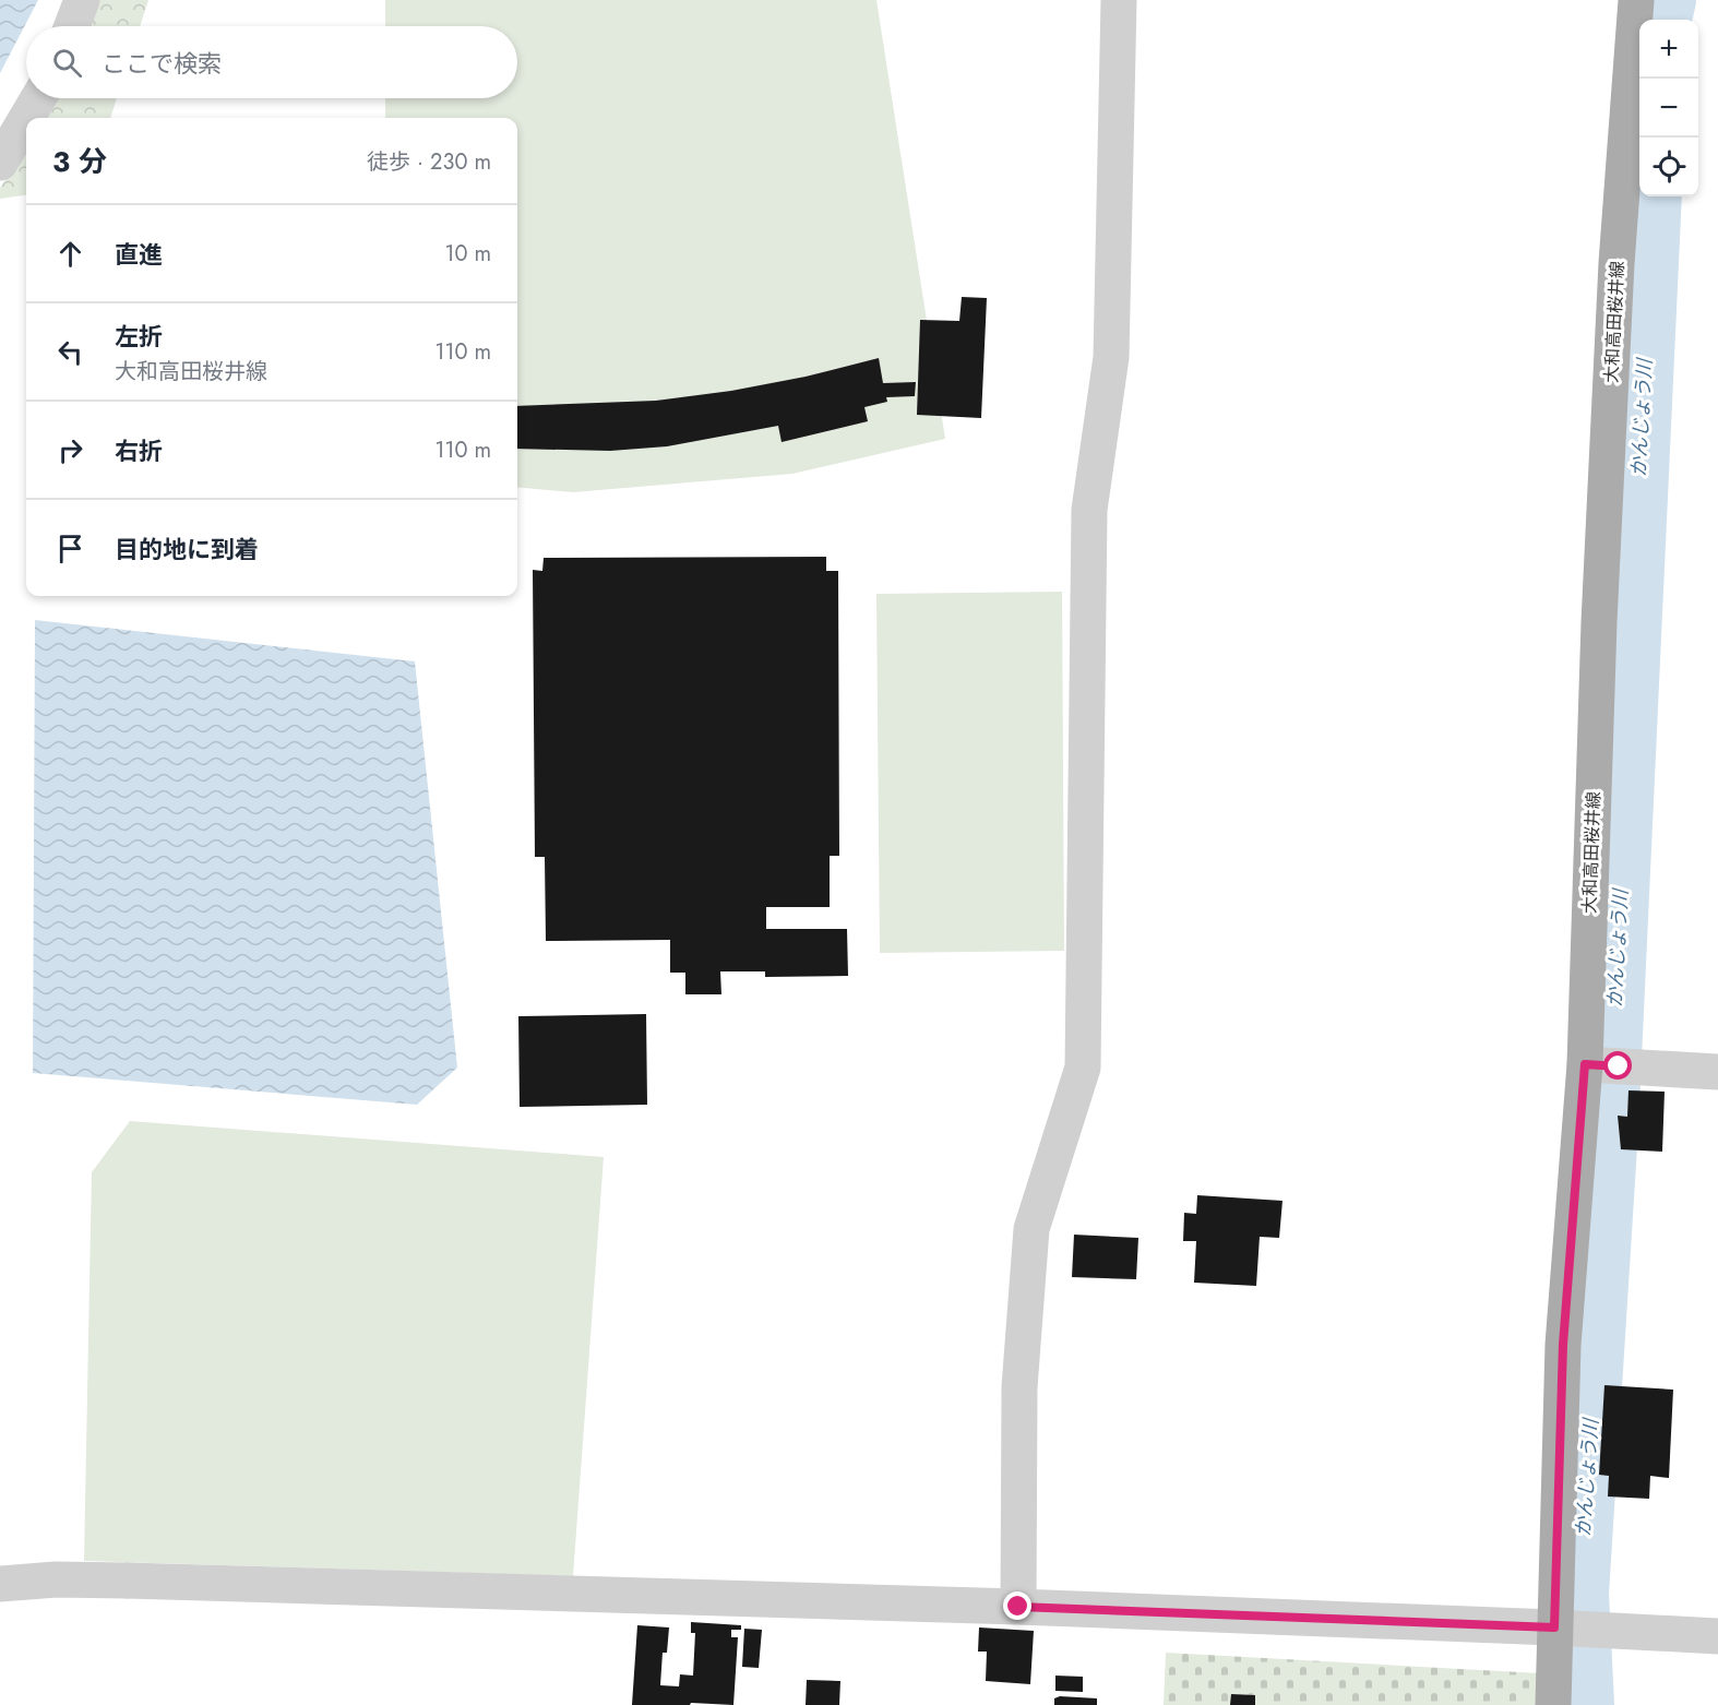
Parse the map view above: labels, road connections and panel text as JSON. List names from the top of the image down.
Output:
{
  "streets": {
    "main road": ["大和高田桜井線"]
  },
  "water": ["かんじょう川"],
  "page": {
    "map_buttons": ["+", "−"],
    "search": "ここで検索",
    "heading": ["3 分", "徒歩 · 230 m"],
    "list": [
      ["直進", "10 m"],
      ["左折", "大和高田桜井線", "110 m"],
      ["右折", "110 m"],
      "目的地に到着"
    ]
  }
}
